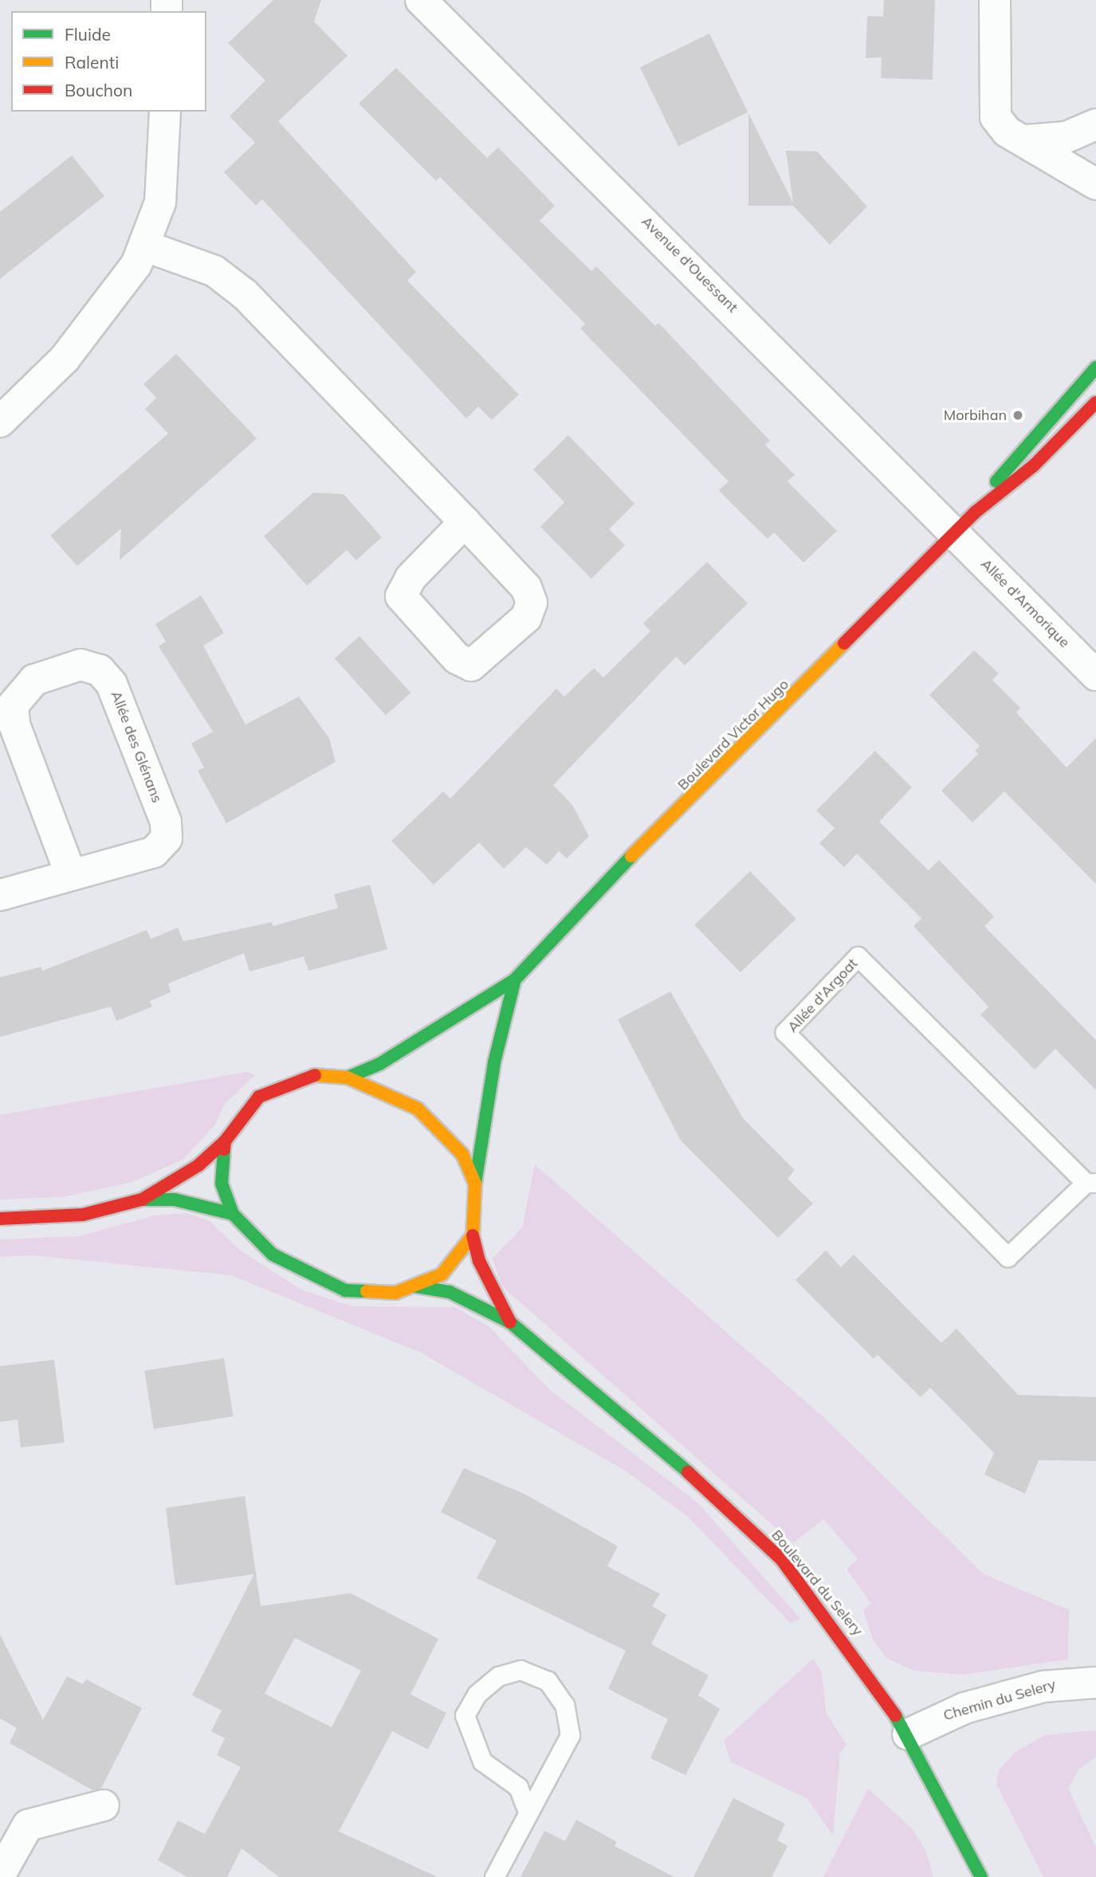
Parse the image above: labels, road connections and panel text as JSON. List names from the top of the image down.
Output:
{
  "streets": {
    "street": [
      "Avenue d'Ouessant",
      "Allée d'Armorique",
      "Boulevard Victor Hugo",
      "Allée des Glénans",
      "Boulevard du Selery",
      "Chemin du Selery"
    ],
    "lane": ["Allée d'Argoat"]
  },
  "crossings": [
    ["Avenue d'Ouessant", "Allée d'Armorique"],
    ["Avenue d'Ouessant", "Boulevard Victor Hugo"],
    ["Allée d'Armorique", "Boulevard Victor Hugo"],
    ["Boulevard Victor Hugo", "Boulevard du Selery"],
    ["Boulevard du Selery", "Chemin du Selery"]
  ],
  "places": ["Morbihan"],
  "legend": ["Fluide", "Ralenti", "Bouchon"]
}
